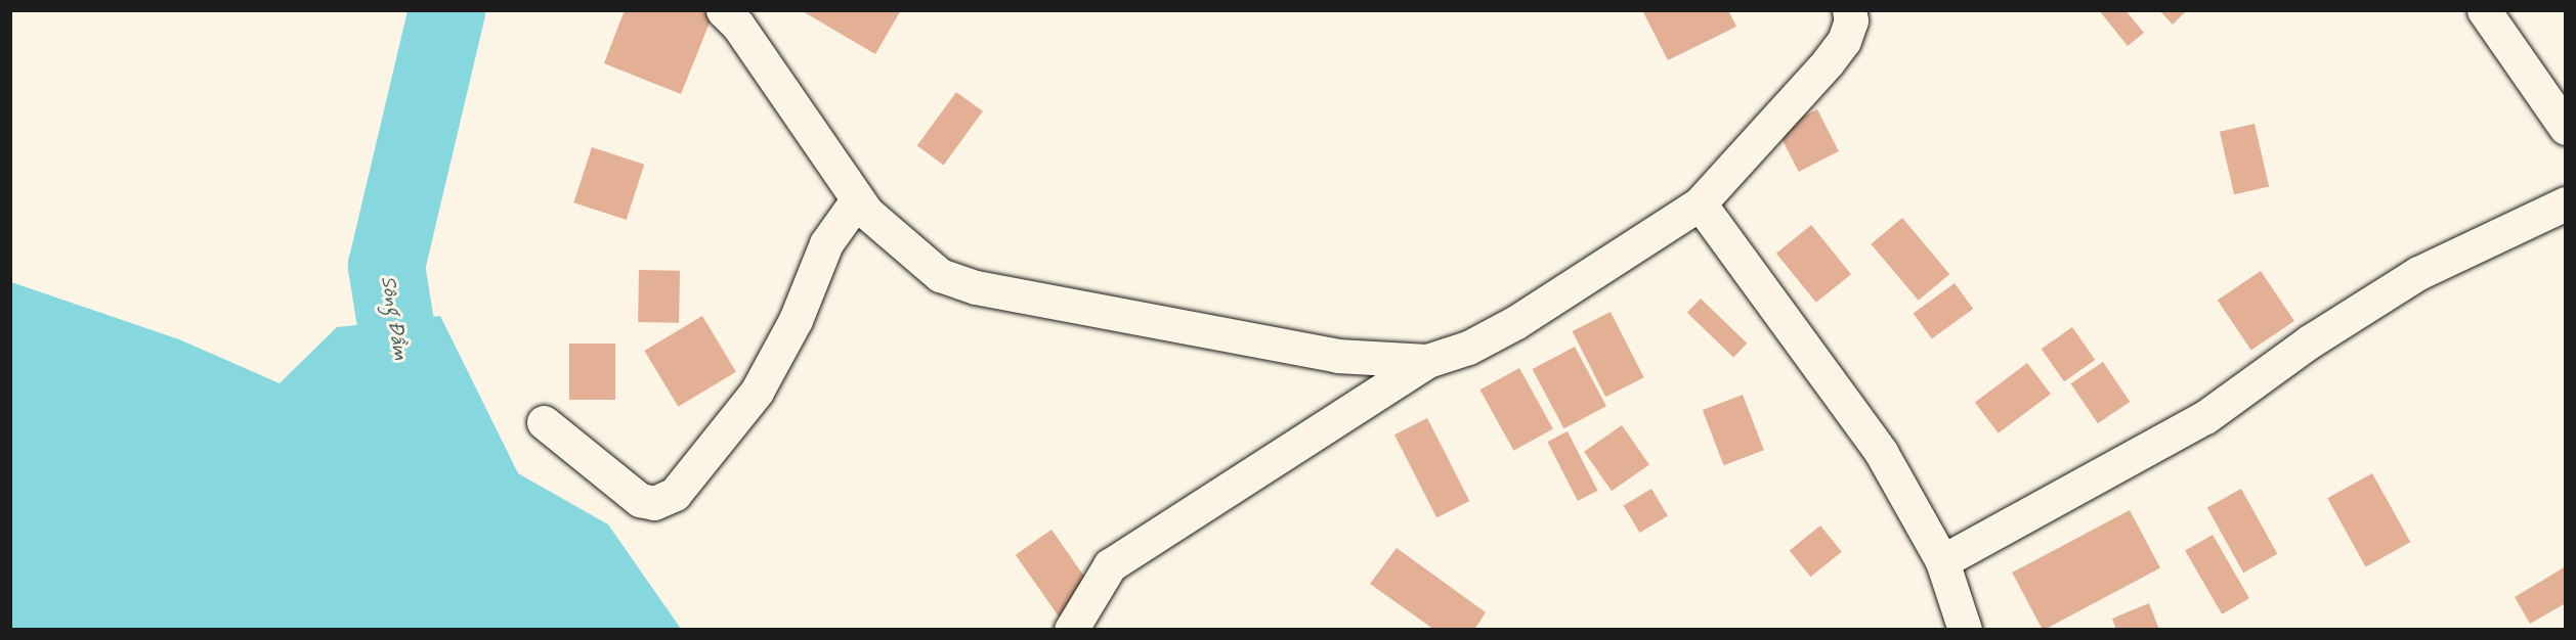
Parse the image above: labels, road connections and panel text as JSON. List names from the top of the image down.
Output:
{
  "water": ["Sông Đầm"]
}
